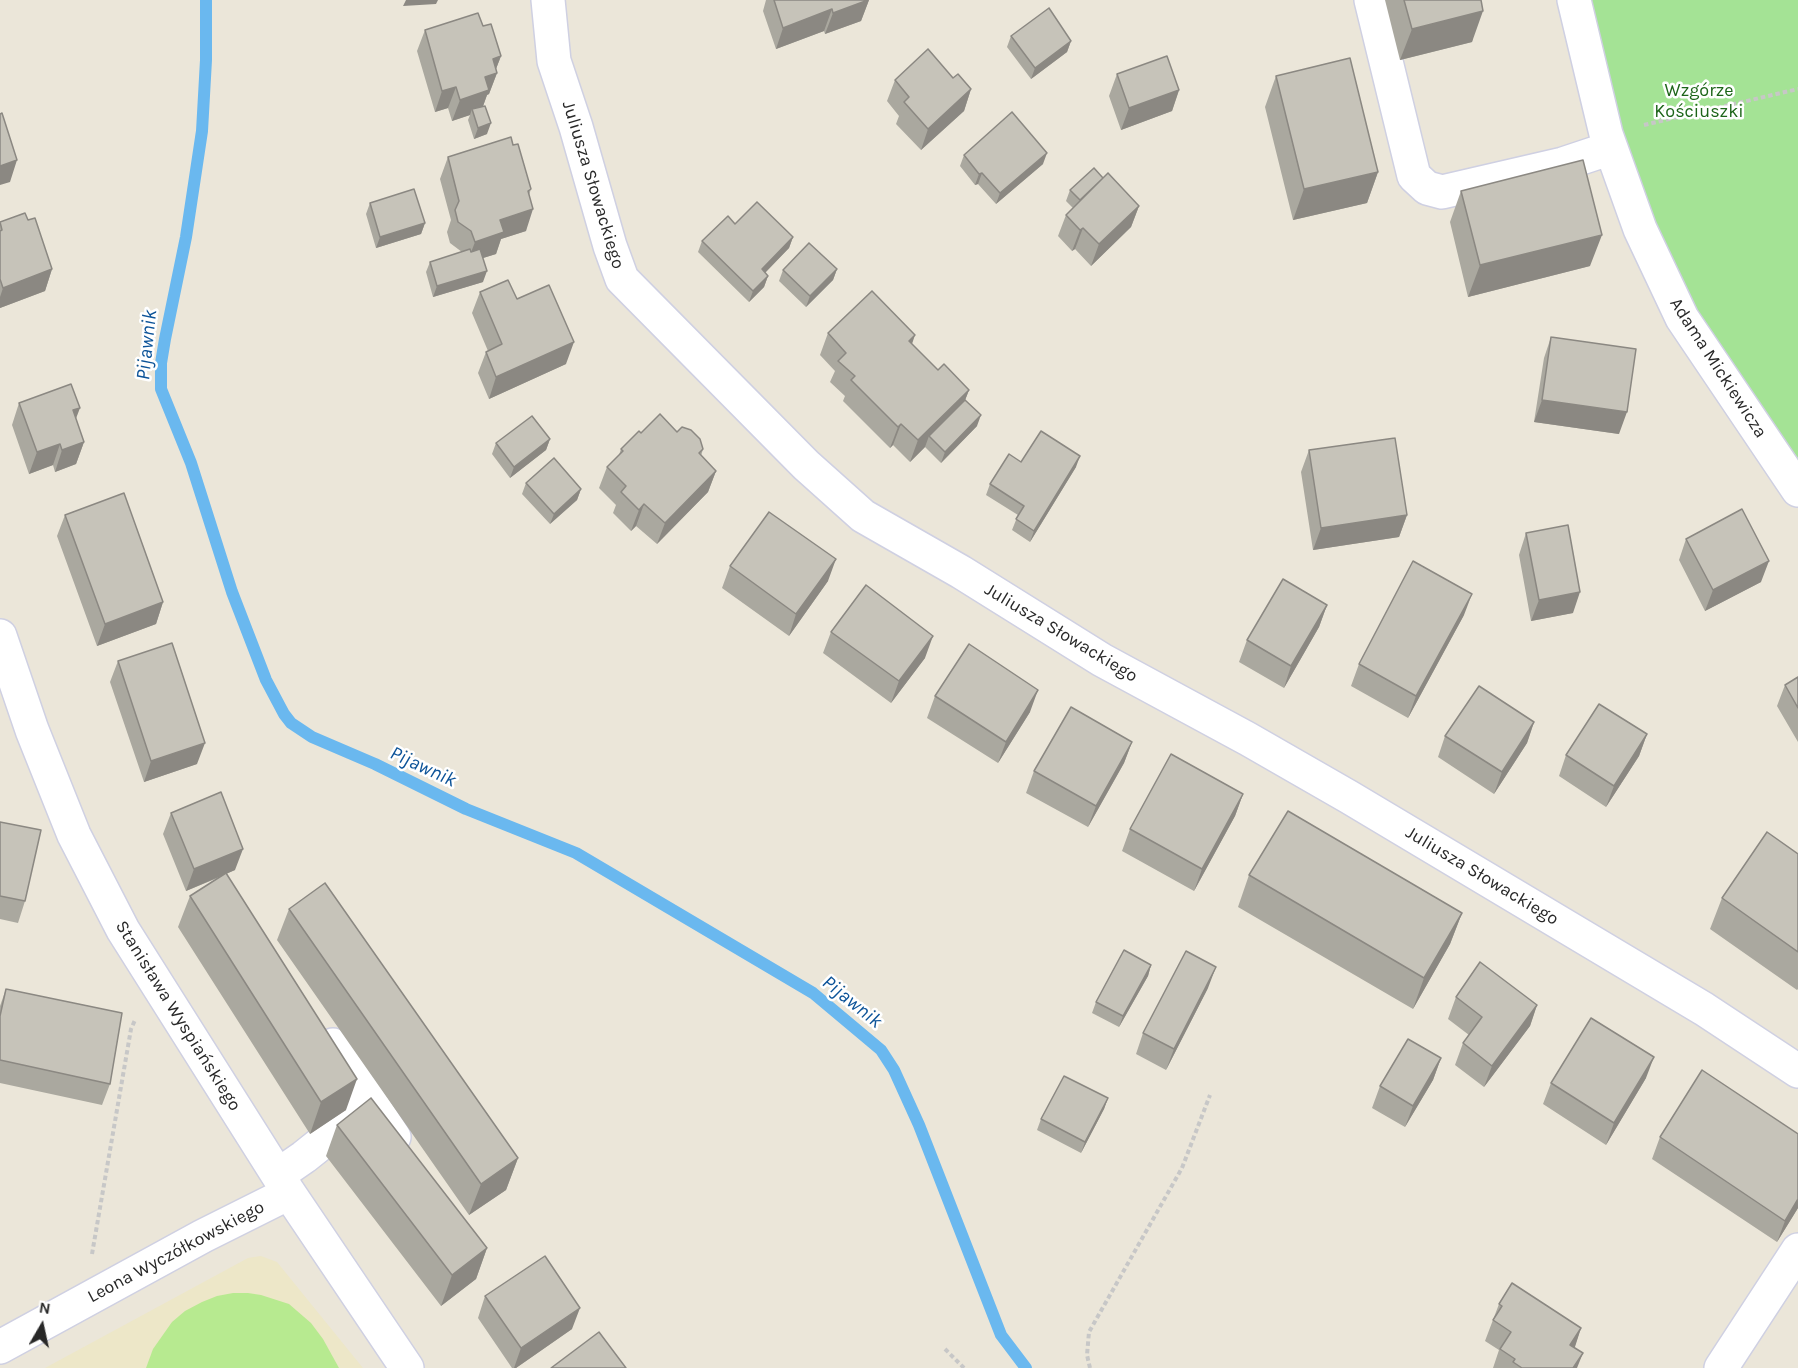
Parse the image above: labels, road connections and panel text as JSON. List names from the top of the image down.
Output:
{
  "streets": {
    "street": [
      "Juliusza Słowackiego",
      "Adama Mickiewicza",
      "Stanisława Wyspiańskiego",
      "Leona Wyczółkowskiego"
    ]
  },
  "crossings": [
    ["Stanisława Wyspiańskiego", "Leona Wyczółkowskiego"]
  ],
  "water": ["Pijawnik"],
  "parks": ["Wzgórze Kościuszki"],
  "north": "top"
}
